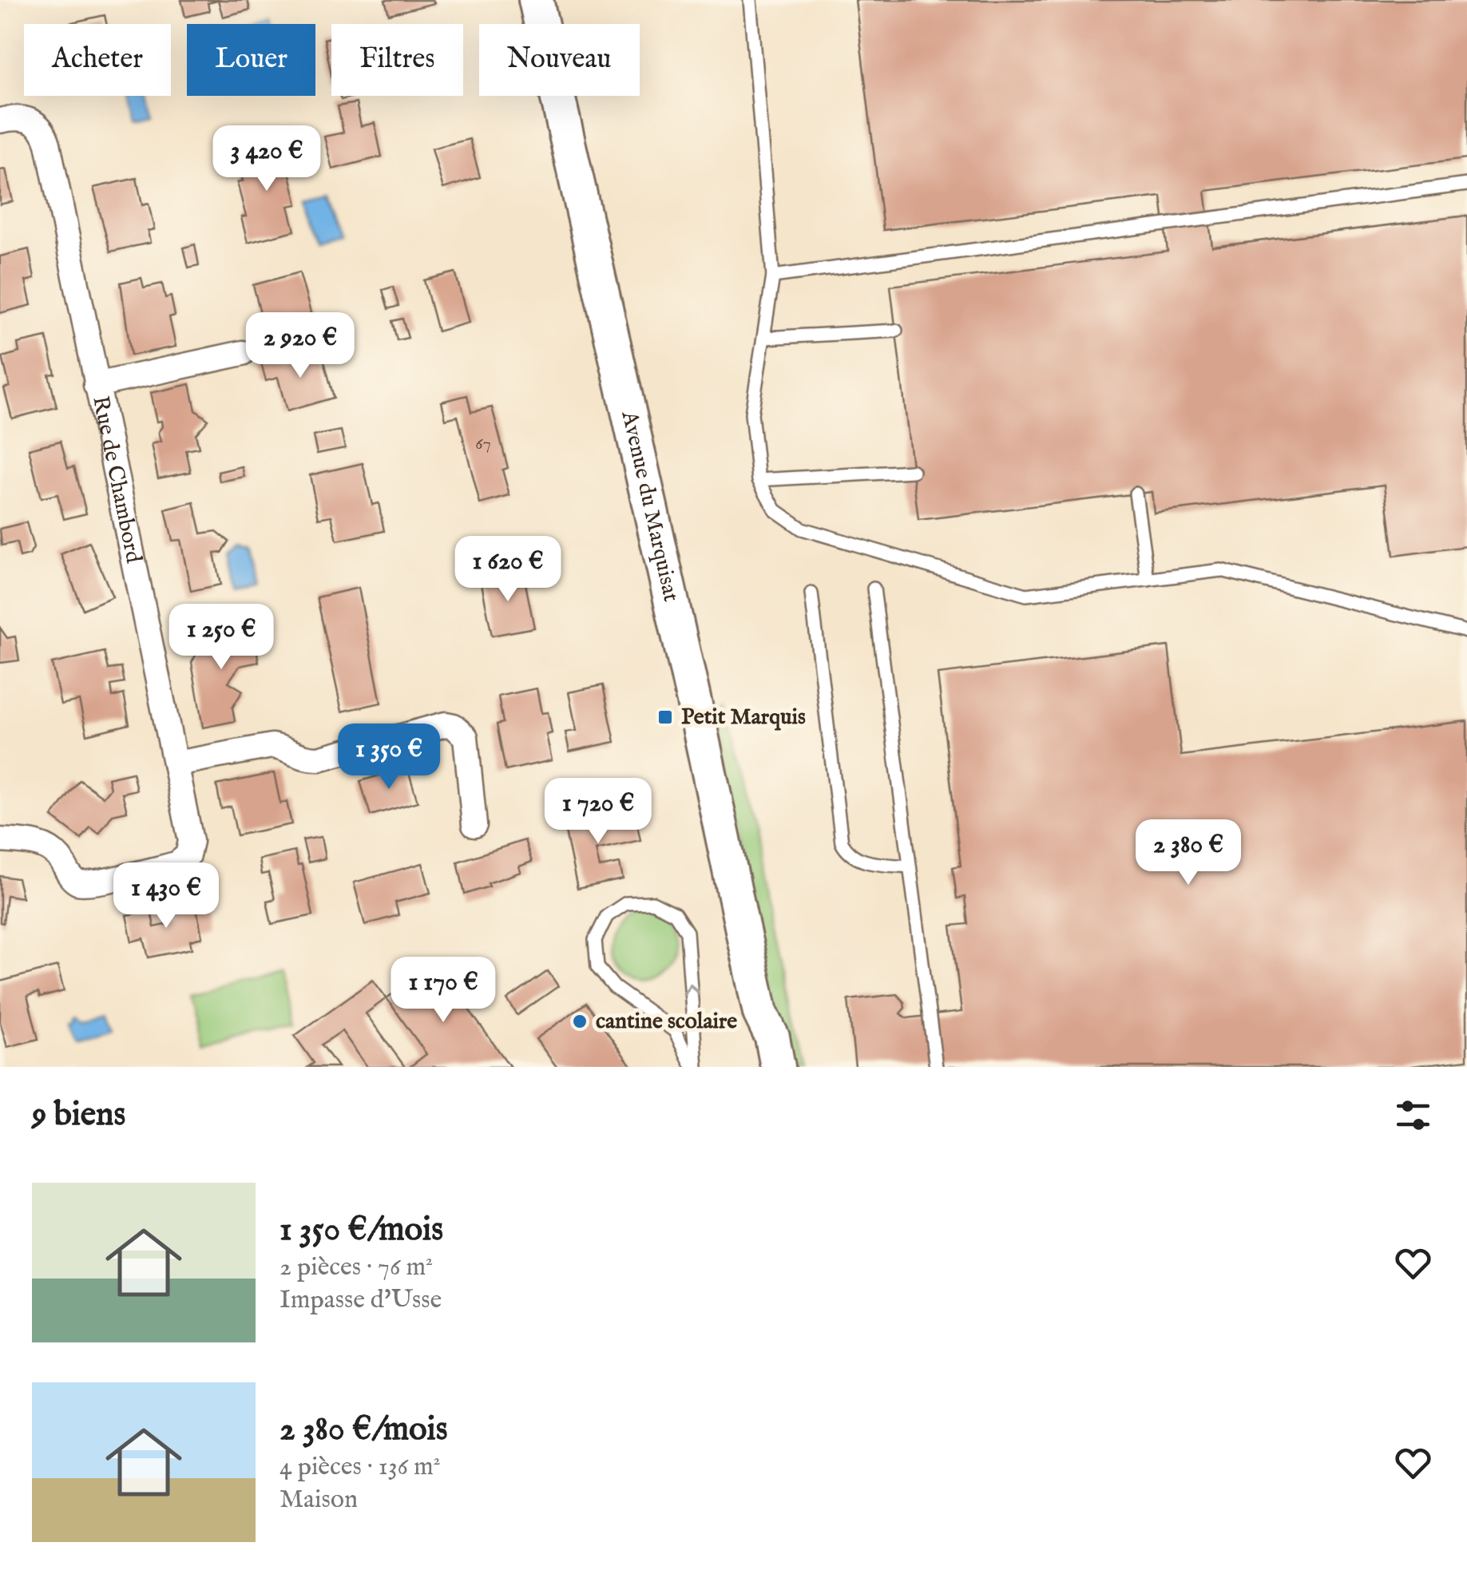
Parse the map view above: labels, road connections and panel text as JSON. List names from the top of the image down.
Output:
{
  "streets": {
    "main road": ["Avenue du Marquisat"],
    "street": ["Rue de Chambord"]
  },
  "places": {
    "transit": ["Petit Marquis"],
    "other": ["cantine scolaire"]
  },
  "house_numbers": ["67"],
  "page": {
    "chip": [
      "Acheter",
      "Louer",
      "Filtres",
      "Nouveau"
    ],
    "price": [
      "3 420 €",
      "2 920 €",
      "1 620 €",
      "1 250 €",
      "1 350 €",
      "1 720 €",
      "2 380 €",
      "1 430 €",
      "1 170 €"
    ],
    "heading": "9 biens",
    "list": [
      {
        "name": "1 350 €/mois",
        "note": "2 pièces · 76 m² · Impasse d'Usse"
      },
      {
        "name": "2 380 €/mois",
        "note": "4 pièces · 136 m² · Maison"
      }
    ]
  }
}
